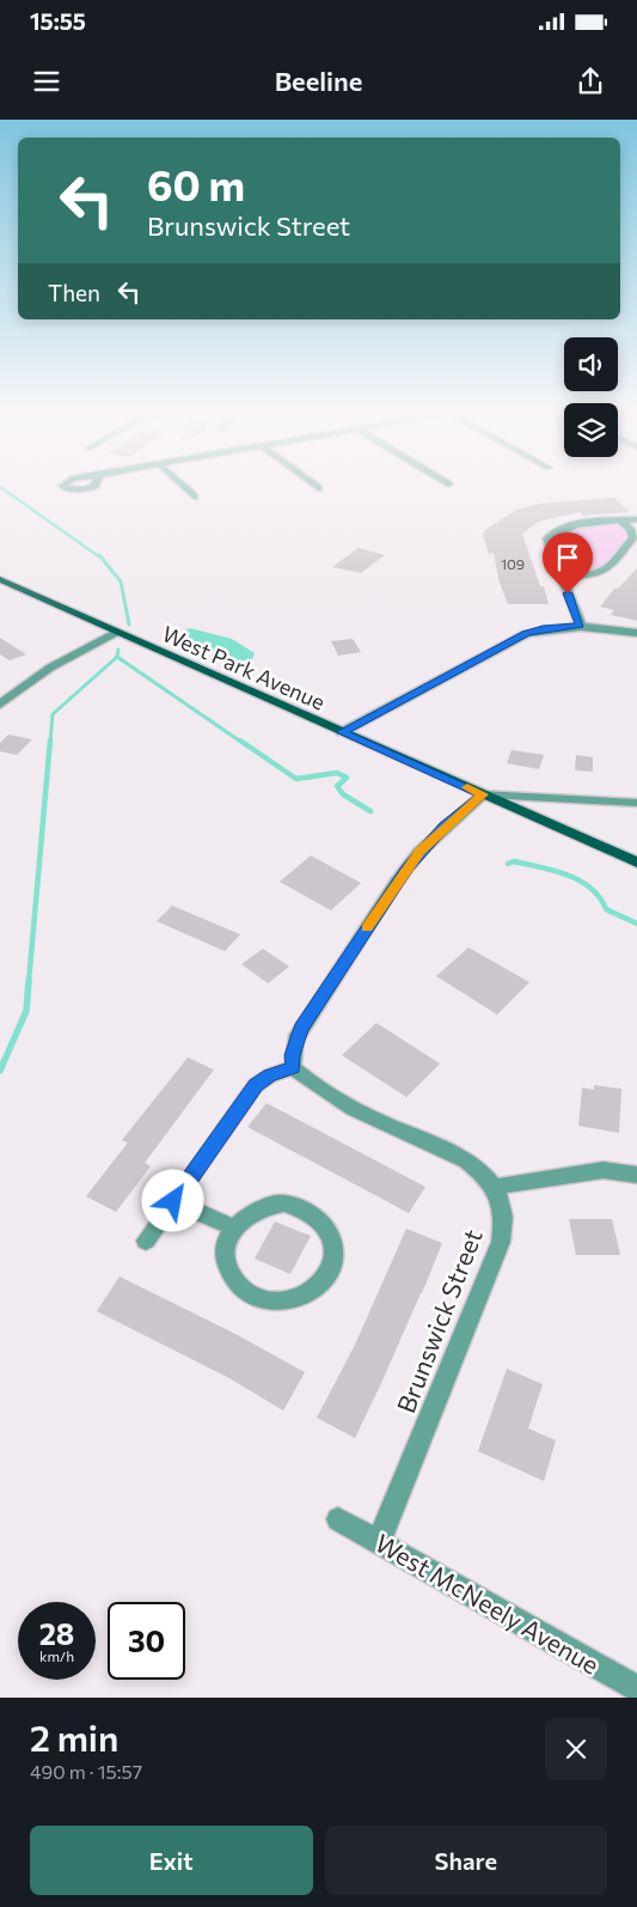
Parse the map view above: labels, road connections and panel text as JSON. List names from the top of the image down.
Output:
{
  "streets": {
    "main road": ["West Park Avenue"],
    "street": ["Brunswick Street", "West McNeely Avenue"]
  },
  "crossings": [
    ["Brunswick Street", "West McNeely Avenue"]
  ],
  "house_numbers": ["109"],
  "page": {
    "status": "15:55",
    "header": "Beeline",
    "turn": ["60 m", "Brunswick Street"],
    "then": "Then",
    "speed": "28 km/h",
    "limit": "30",
    "heading": ["2 min", "490 m · 15:57"],
    "buttons": ["Exit", "Share"]
  }
}
